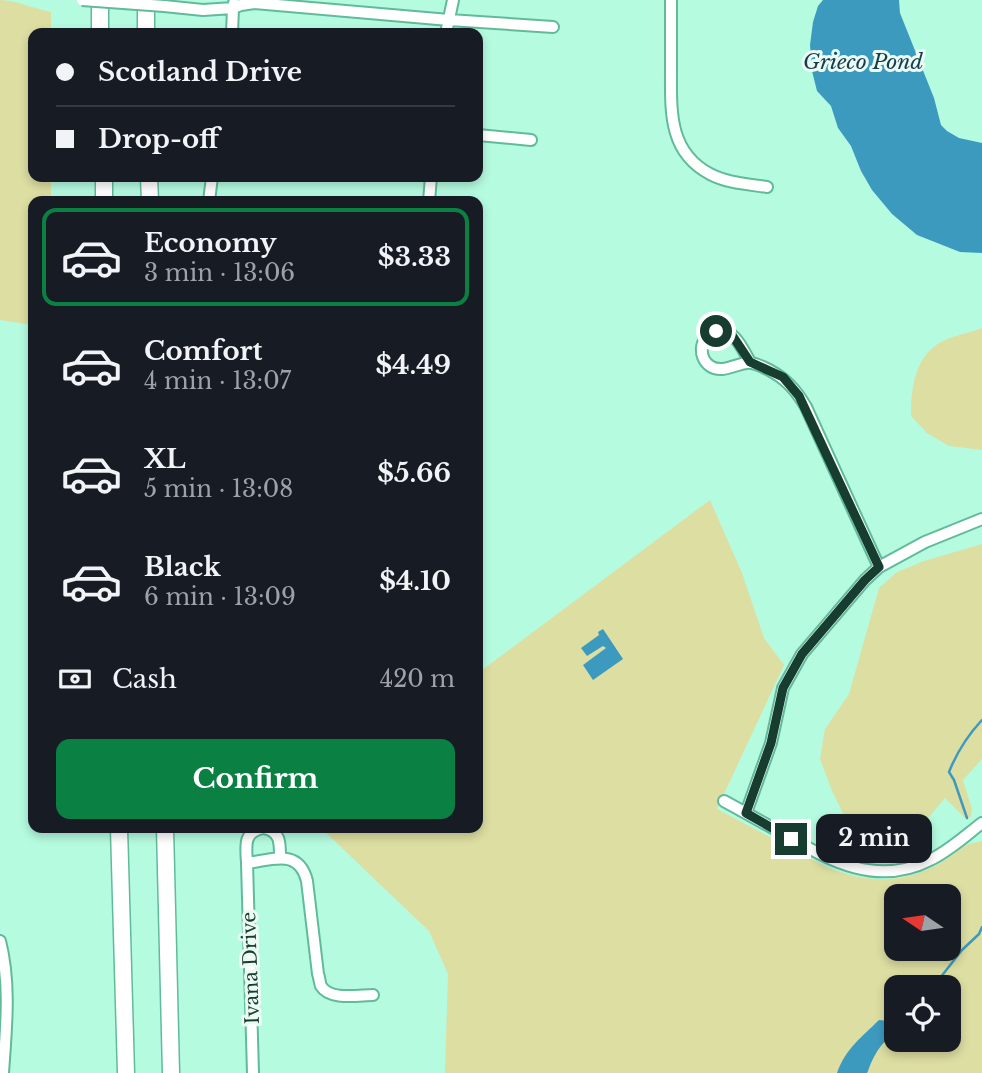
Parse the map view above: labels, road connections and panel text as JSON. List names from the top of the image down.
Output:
{
  "streets": {
    "street": ["Ivana Drive"]
  },
  "water": ["Grieco Pond"],
  "north": "left",
  "page": {
    "banner": ["Scotland Drive", "Drop-off"],
    "list": [
      {
        "name": "Economy",
        "note": "3 min · 13:06",
        "value": "$3.33"
      },
      {
        "name": "Comfort",
        "note": "4 min · 13:07",
        "value": "$4.49"
      },
      {
        "name": "XL",
        "note": "5 min · 13:08",
        "value": "$5.66"
      },
      {
        "name": "Black",
        "note": "6 min · 13:09",
        "value": "$4.10"
      }
    ],
    "pay": ["Cash", "420 m"],
    "buttons": "Confirm",
    "bubble": "2 min"
  }
}
